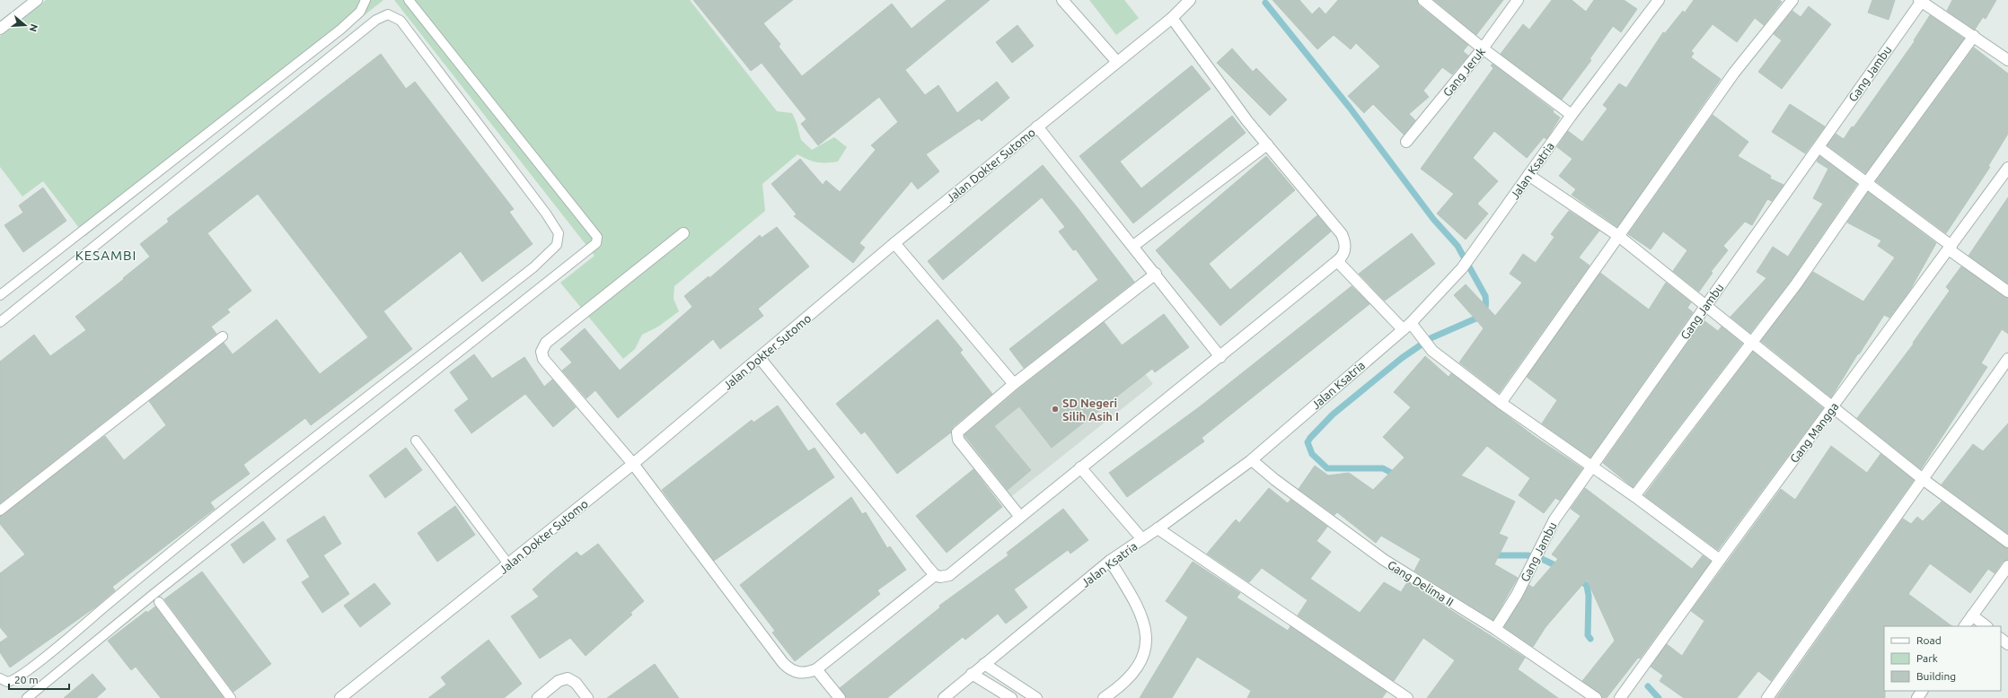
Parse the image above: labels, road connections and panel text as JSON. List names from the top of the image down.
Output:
{
  "streets": {
    "street": [
      "Gang Jeruk",
      "Gang Jambu",
      "Jalan Dokter Sutomo",
      "Jalan Ksatria",
      "Gang Mangga",
      "Gang Delima II"
    ]
  },
  "crossings": [
    ["Gang Jambu", "Gang Delima II"],
    ["Jalan Ksatria", "Gang Delima II"]
  ],
  "districts": ["KESAMBI"],
  "places": ["SD Negeri Silih Asih I"],
  "legend": ["Road", "Park", "Building"],
  "scale_bar": "20 m",
  "north": "right"
}
